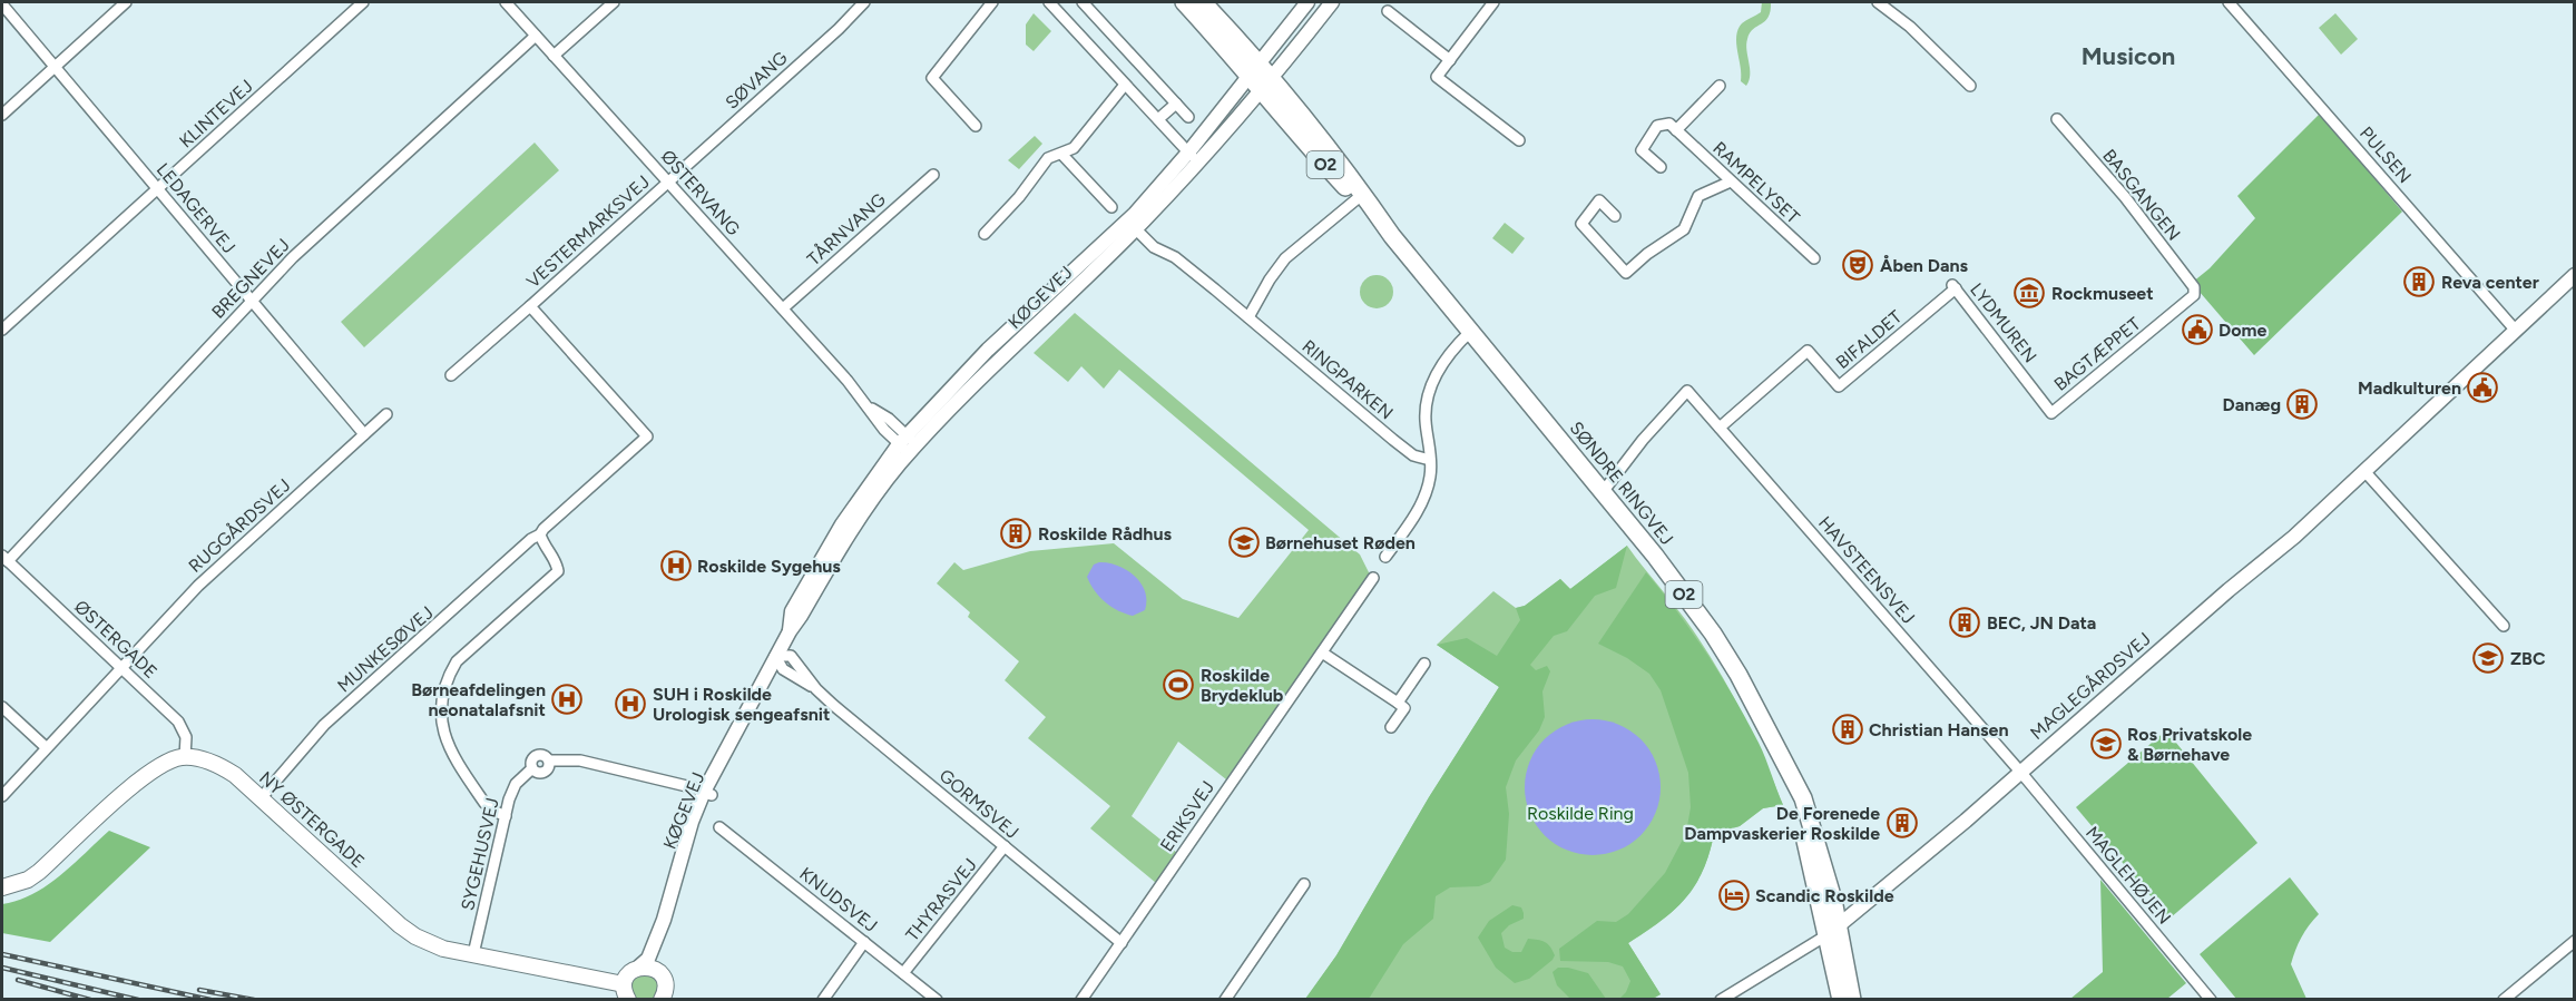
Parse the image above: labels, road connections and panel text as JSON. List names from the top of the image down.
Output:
{
  "streets": {
    "main road": ["O2", "SØNDRE RINGVEJ", "NY ØSTERGADE"],
    "street": [
      "SØVANG",
      "KLINTEVEJ",
      "PULSEN",
      "RAMPELYSET",
      "ØSTERVANG",
      "BASGANGEN",
      "LEDAGERVEJ",
      "TÅRNVANG",
      "VESTERMARKSVEJ",
      "BREGNEVEJ",
      "KØGEVEJ",
      "LYDMUREN",
      "BIFALDET",
      "BAGTÆPPET",
      "RINGPARKEN",
      "RUGGÅRDSVEJ",
      "HAVSTEENSVEJ",
      "ØSTERGADE",
      "MUNKESØVEJ",
      "MAGLEGÅRDSVEJ",
      "GORMSVEJ",
      "ERIKSVEJ",
      "SYGEHUSVEJ",
      "MAGLEHØJEN",
      "KNUDSVEJ",
      "THYRASVEJ"
    ]
  },
  "crossings": [
    ["SØVANG", "ØSTERVANG"],
    ["SØVANG", "VESTERMARKSVEJ"],
    ["KLINTEVEJ", "LEDAGERVEJ"],
    ["PULSEN", "MAGLEGÅRDSVEJ"],
    ["O2", "KØGEVEJ"],
    ["O2", "SØNDRE RINGVEJ"],
    ["ØSTERVANG", "TÅRNVANG"],
    ["ØSTERVANG", "VESTERMARKSVEJ"],
    ["ØSTERVANG", "BREGNEVEJ"],
    ["ØSTERVANG", "KØGEVEJ"],
    ["BASGANGEN", "BAGTÆPPET"],
    ["LEDAGERVEJ", "BREGNEVEJ"],
    ["LEDAGERVEJ", "RUGGÅRDSVEJ"],
    ["VESTERMARKSVEJ", "MUNKESØVEJ"],
    ["BREGNEVEJ", "ØSTERGADE"],
    ["KØGEVEJ", "RINGPARKEN"],
    ["KØGEVEJ", "SØNDRE RINGVEJ"],
    ["KØGEVEJ", "GORMSVEJ"],
    ["KØGEVEJ", "SYGEHUSVEJ"],
    ["LYDMUREN", "BIFALDET"],
    ["LYDMUREN", "BAGTÆPPET"],
    ["BIFALDET", "HAVSTEENSVEJ"],
    ["SØNDRE RINGVEJ", "HAVSTEENSVEJ"],
    ["SØNDRE RINGVEJ", "MAGLEGÅRDSVEJ"],
    ["RUGGÅRDSVEJ", "ØSTERGADE"],
    ["HAVSTEENSVEJ", "MAGLEGÅRDSVEJ"],
    ["HAVSTEENSVEJ", "MAGLEHØJEN"],
    ["ØSTERGADE", "NY ØSTERGADE"],
    ["MUNKESØVEJ", "NY ØSTERGADE"],
    ["MAGLEGÅRDSVEJ", "MAGLEHØJEN"],
    ["GORMSVEJ", "ERIKSVEJ"],
    ["GORMSVEJ", "THYRASVEJ"],
    ["NY ØSTERGADE", "SYGEHUSVEJ"],
    ["KNUDSVEJ", "THYRASVEJ"]
  ],
  "districts": ["Musicon"],
  "parks": ["Roskilde Ring"],
  "places": {
    "theatre": ["Åben Dans"],
    "building": [
      "Reva center",
      "Danæg",
      "Roskilde Rådhus",
      "BEC, JN Data",
      "Christian Hansen",
      "De Forenede Dampvaskerier Roskilde"
    ],
    "museum": ["Rockmuseet"],
    "public building": ["Dome", "Madkulturen"],
    "school or university": ["Børnehuset Røden", "ZBC", "Ros Privatskole & Børnehave"],
    "hospital": ["Roskilde Sygehus", "Børneafdelingen neonatalafsnit", "SUH i Roskilde Urologisk sengeafsnit"],
    "sports": ["Roskilde Brydeklub"],
    "hotel": ["Scandic Roskilde"]
  }
}
